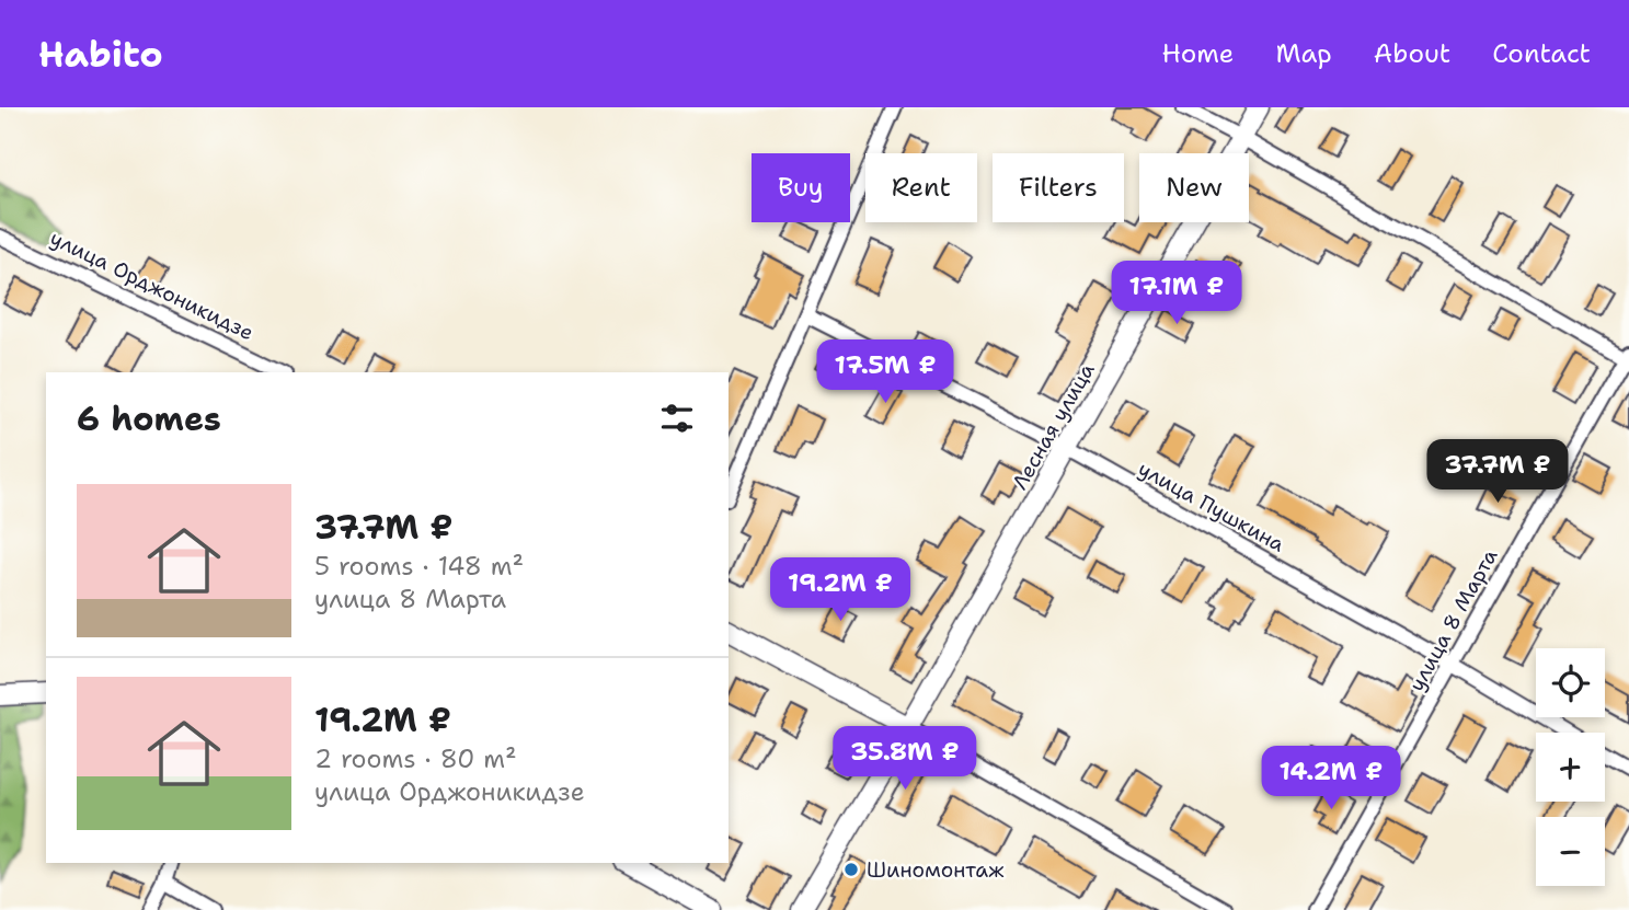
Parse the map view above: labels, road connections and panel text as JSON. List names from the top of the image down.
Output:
{
  "streets": {
    "main road": ["Лесная улица"],
    "street": ["улица Орджоникидзе", "улица Пушкина", "улица 8 Марта"]
  },
  "crossings": [
    ["Лесная улица", "улица Пушкина"],
    ["улица Пушкина", "улица 8 Марта"]
  ],
  "places": ["Шиномонтаж"],
  "page": {
    "header": "Habito",
    "nav": [
      "Home",
      "Map",
      "About",
      "Contact"
    ],
    "chip": [
      "Buy",
      "Rent",
      "Filters",
      "New"
    ],
    "price": [
      "17.1M ₽",
      "17.5M ₽",
      "37.7M ₽",
      "19.2M ₽",
      "35.8M ₽",
      "14.2M ₽"
    ],
    "heading": "6 homes",
    "list": [
      {
        "name": "37.7M ₽",
        "note": "5 rooms · 148 m² · улица 8 Марта"
      },
      {
        "name": "19.2M ₽",
        "note": "2 rooms · 80 m² · улица Орджоникидзе"
      }
    ],
    "map_buttons": ["+", "−"]
  }
}
